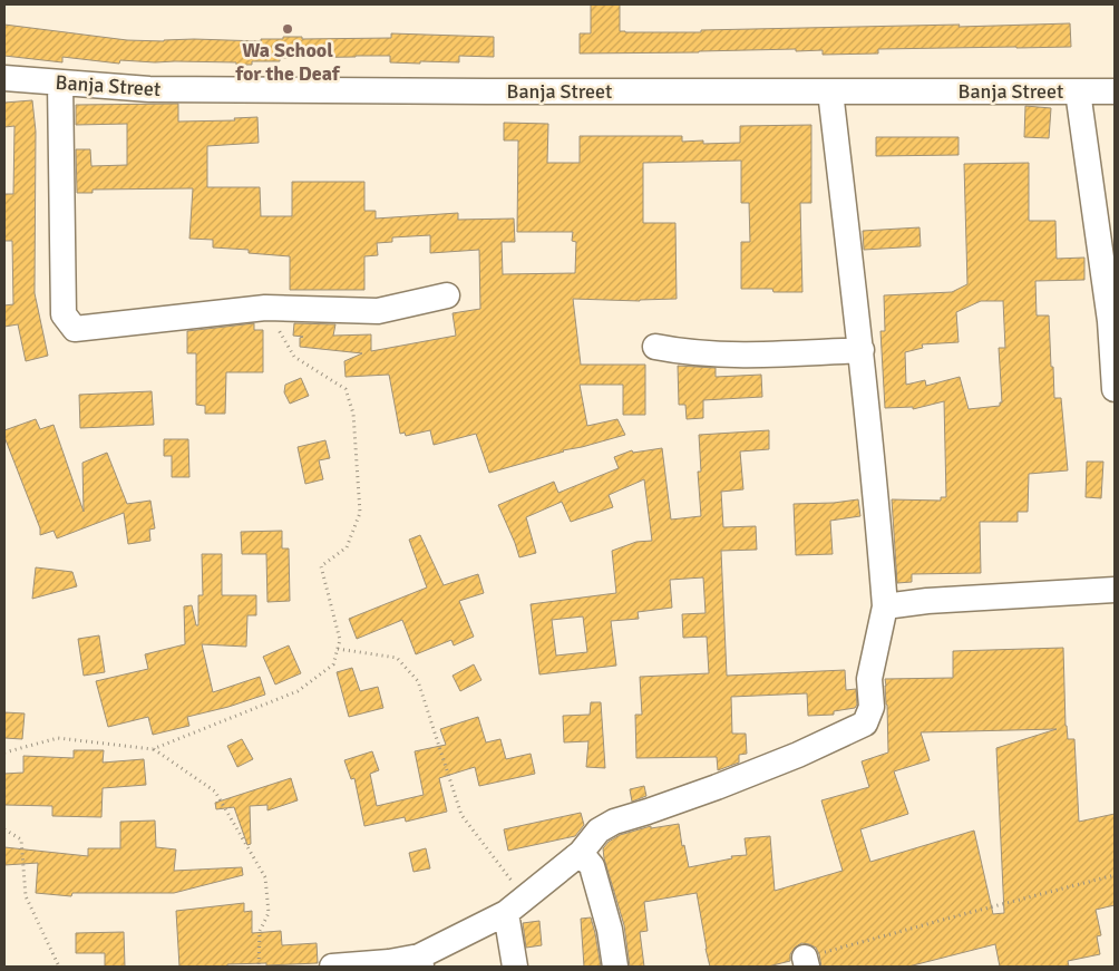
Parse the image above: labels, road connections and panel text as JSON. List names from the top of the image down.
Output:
{
  "streets": {
    "street": ["Banja Street"]
  },
  "places": ["Wa School for the Deaf"]
}
